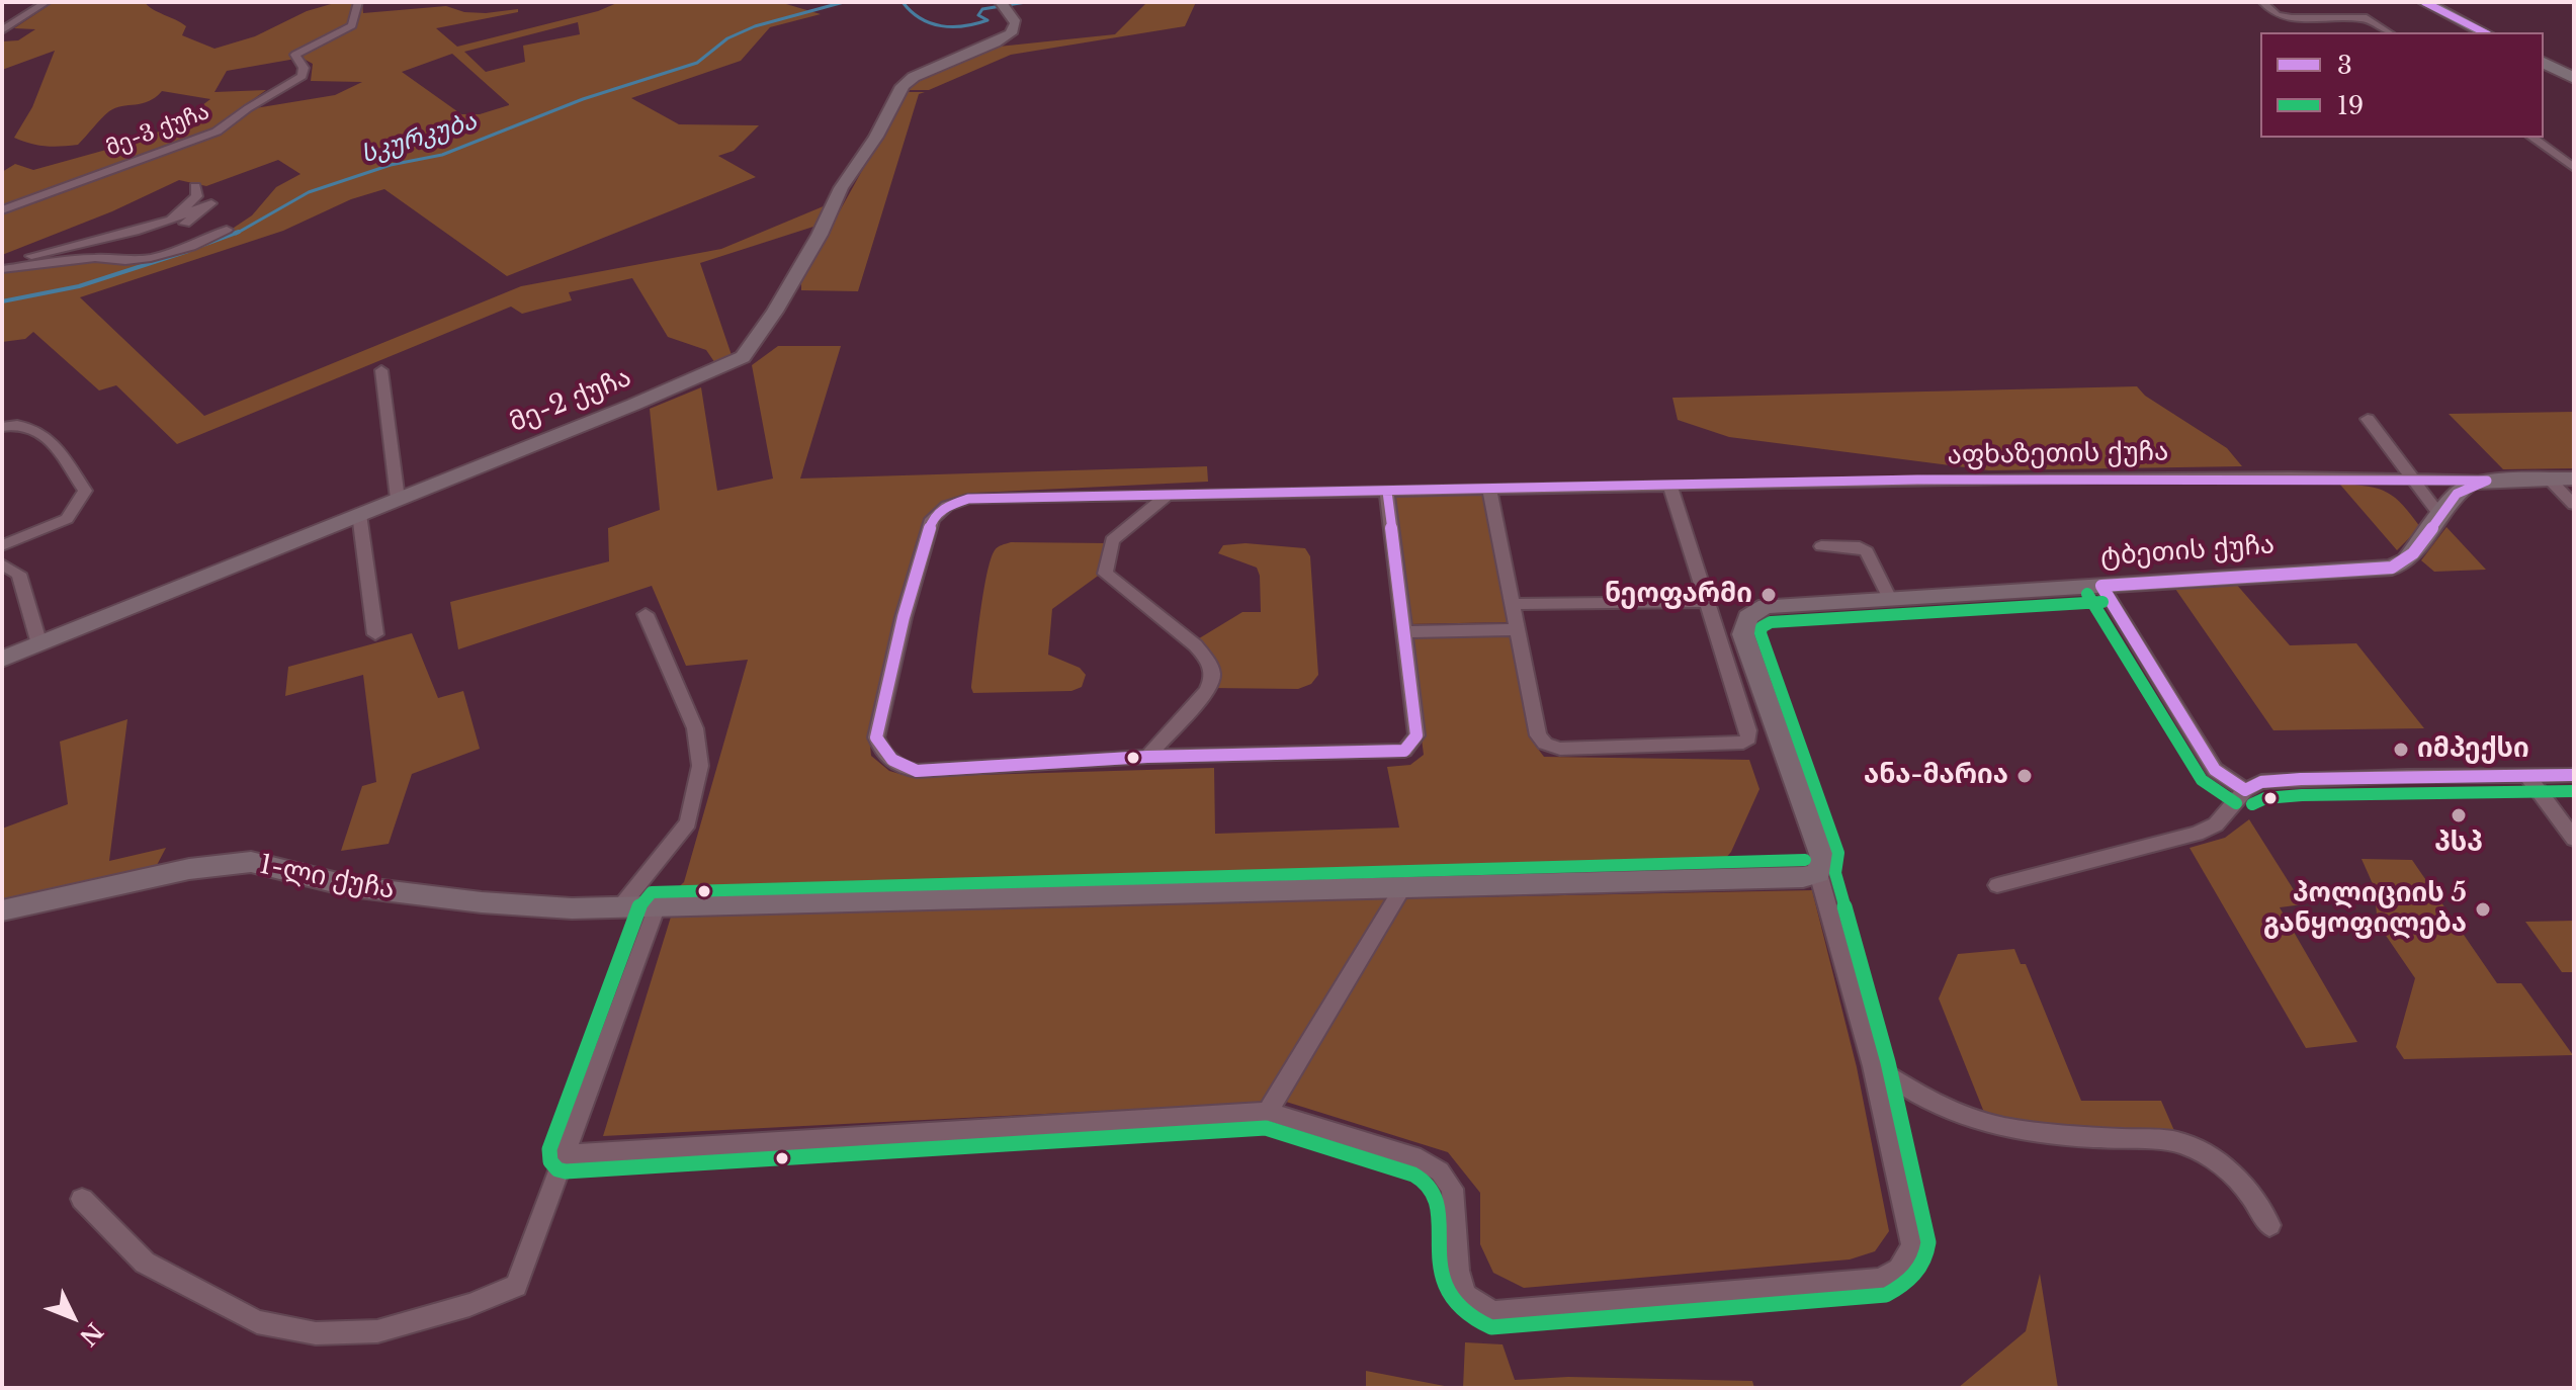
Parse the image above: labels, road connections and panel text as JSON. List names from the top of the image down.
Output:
{
  "streets": {
    "street": [
      "მე-3 ქუჩა",
      "მე-2 ქუჩა",
      "აფხაზეთის ქუჩა",
      "ტბეთის ქუჩა",
      "1-ლი ქუჩა"
    ]
  },
  "crossings": [
    ["აფხაზეთის ქუჩა", "ტბეთის ქუჩა"]
  ],
  "water": ["სკურკუბა"],
  "places": [
    "ნეოფარმი",
    "იმპექსი",
    "ანა-მარია",
    "პსპ",
    "პოლიციის 5 განყოფილება"
  ],
  "lines": ["transit line 3", "transit line 19"],
  "legend": ["3", "19"],
  "north": "bottom right"
}
